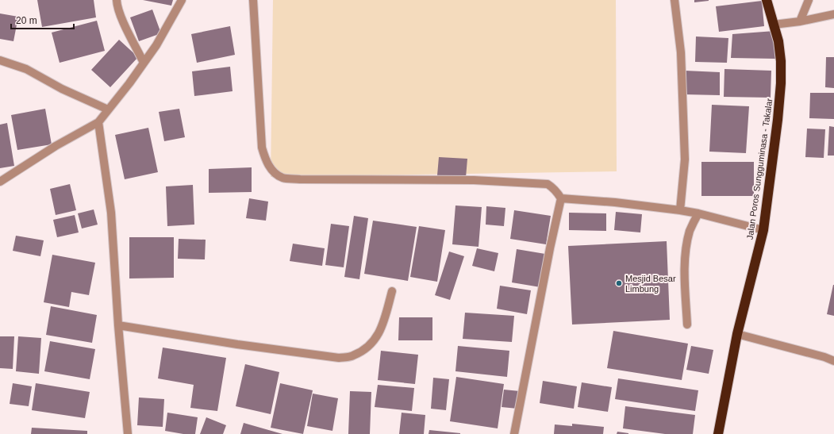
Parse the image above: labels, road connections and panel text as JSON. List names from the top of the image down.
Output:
{
  "streets": {
    "highway": ["Jalan Poros Sungguminasa - Takalar"]
  },
  "places": ["Mesjid Besar Limbung"],
  "scale_bar": "20 m"
}
